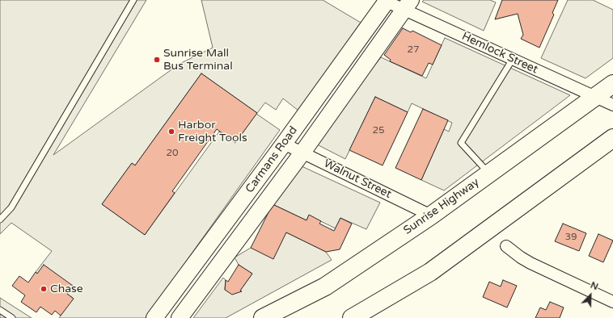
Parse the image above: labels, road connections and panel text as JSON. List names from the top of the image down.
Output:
{
  "streets": {
    "highway": ["Sunrise Highway"],
    "street": ["Hemlock Street", "Carmans Road", "Walnut Street"]
  },
  "crossings": [
    ["Hemlock Street", "Carmans Road"],
    ["Hemlock Street", "Sunrise Highway"],
    ["Carmans Road", "Walnut Street"],
    ["Walnut Street", "Sunrise Highway"]
  ],
  "places": ["Sunrise Mall Bus Terminal", "Harbor Freight Tools", "Chase"],
  "house_numbers": [
    "27",
    "25",
    "20",
    "39"
  ],
  "north": "top right"
}
